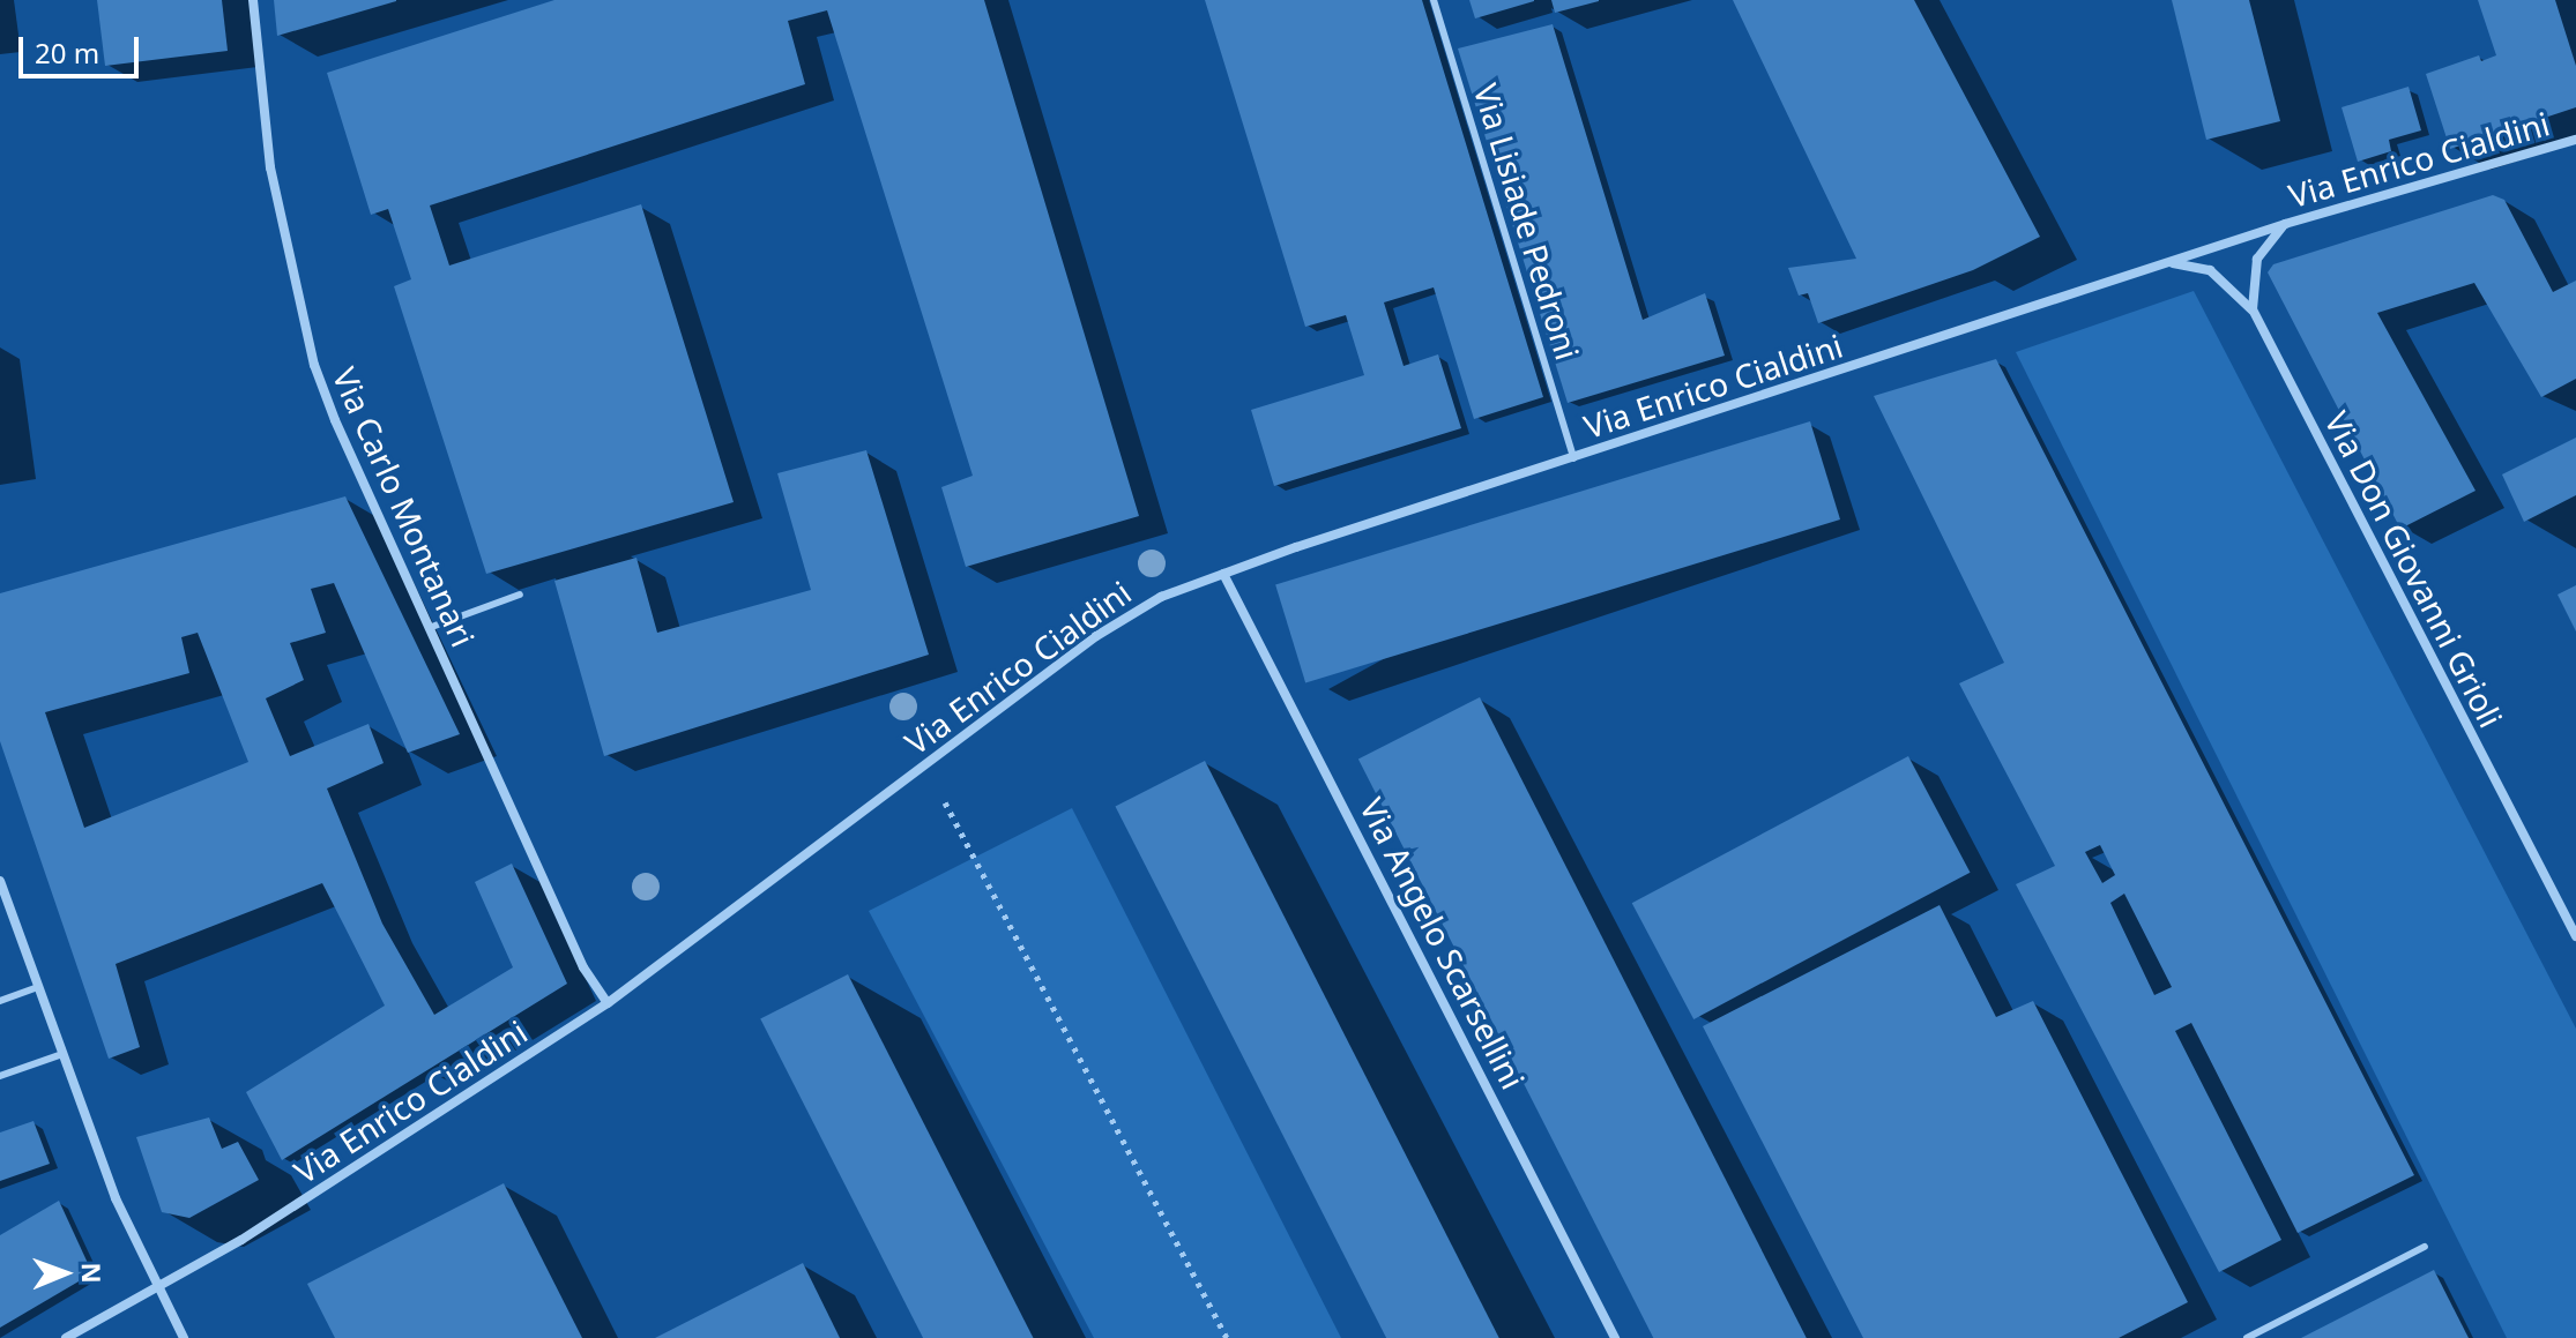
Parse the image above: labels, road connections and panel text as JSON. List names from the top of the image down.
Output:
{
  "streets": {
    "street": [
      "Via Enrico Cialdini",
      "Via Carlo Montanari",
      "Via Don Giovanni Grioli",
      "Via Angelo Scarsellini"
    ],
    "lane": ["Via Lisiade Pedroni"]
  },
  "crossings": [
    ["Via Enrico Cialdini", "Via Lisiade Pedroni"],
    ["Via Enrico Cialdini", "Via Carlo Montanari"],
    ["Via Enrico Cialdini", "Via Angelo Scarsellini"]
  ],
  "scale_bar": "20 m",
  "north": "right"
}
